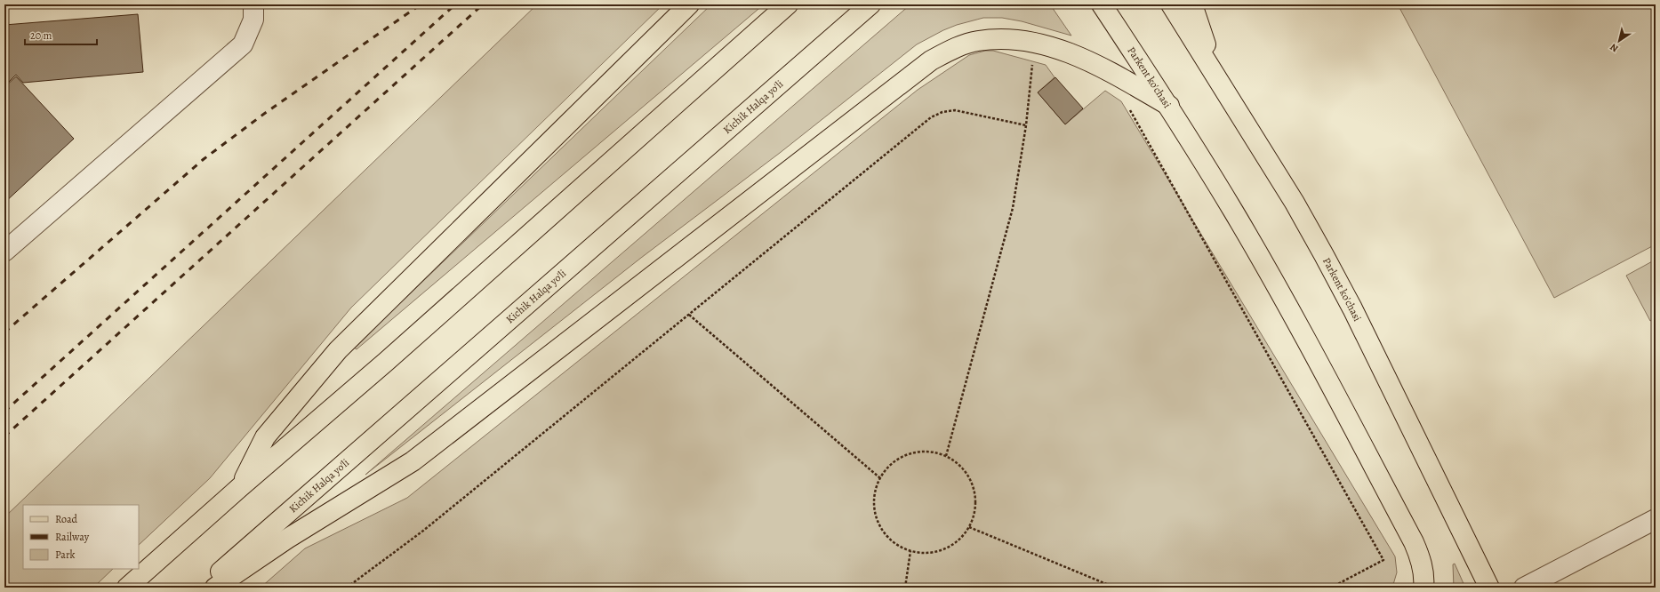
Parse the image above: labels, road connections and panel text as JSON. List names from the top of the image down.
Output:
{
  "streets": {
    "main road": ["Parkent ko'chasi", "Kichik Halqa yo'li"]
  },
  "legend": ["Road", "Railway", "Park"],
  "scale_bar": "20 m",
  "north": "bottom left"
}
